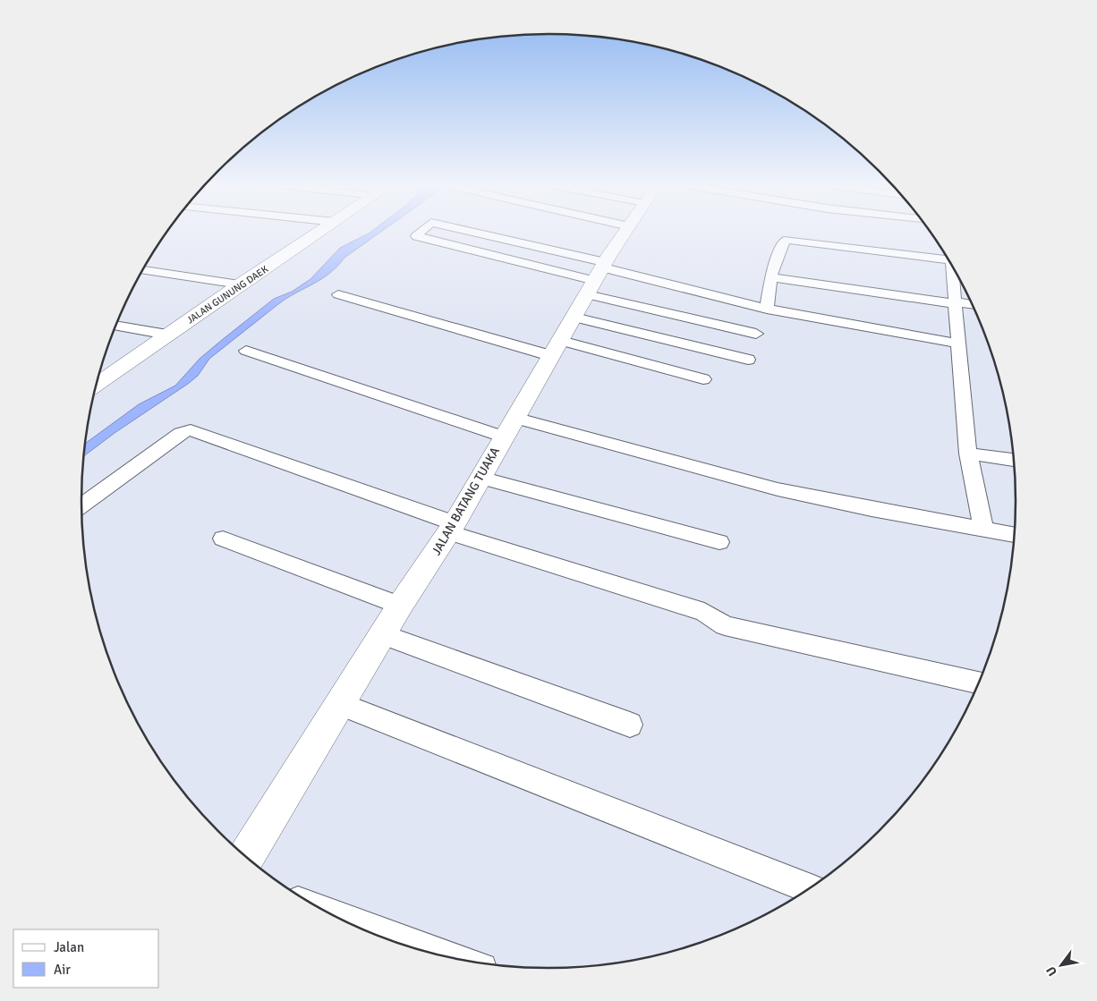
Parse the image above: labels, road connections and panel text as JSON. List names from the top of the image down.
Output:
{
  "streets": {
    "street": ["JALAN GUNUNG DAEK", "JALAN BATANG TUAKA"]
  },
  "legend": ["Jalan", "Air"],
  "north": "bottom left"
}
